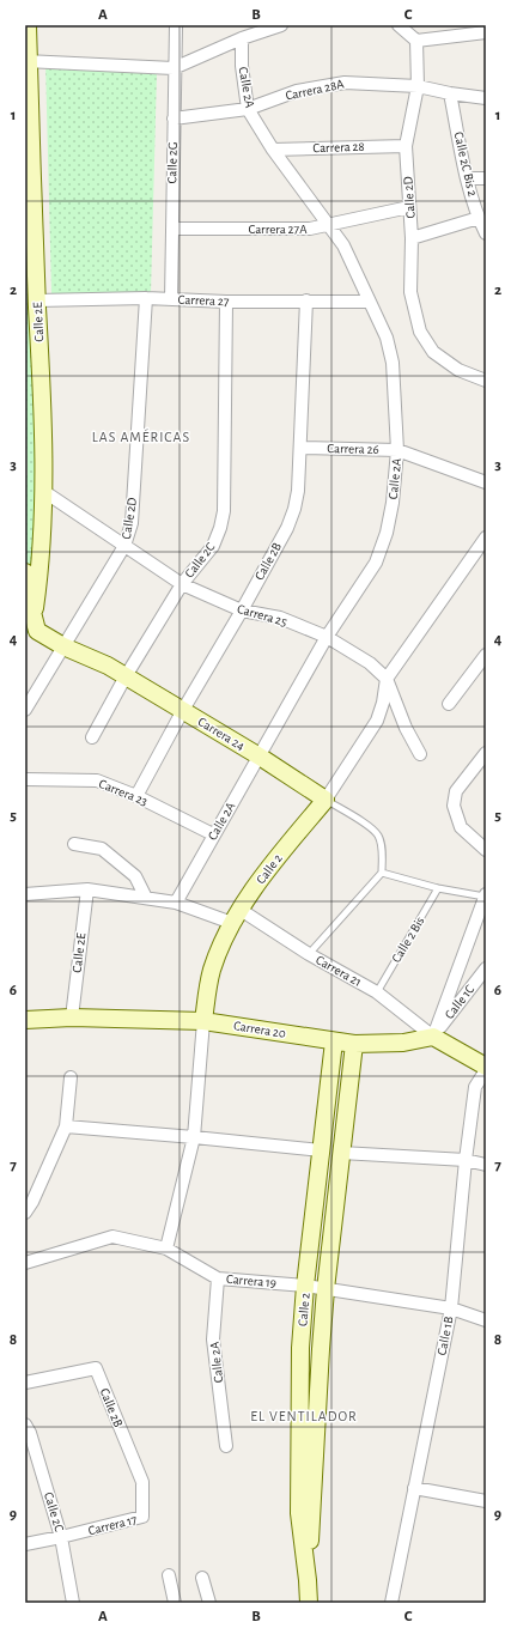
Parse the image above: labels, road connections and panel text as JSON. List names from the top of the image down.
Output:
{
  "streets": {
    "street": [
      "Calle 2A",
      "Carrera 28A",
      "Carrera 28",
      "Calle 2G",
      "Calle 2C Bis 2",
      "Calle 2D",
      "Carrera 27A",
      "Carrera 27",
      "Calle 2E",
      "Carrera 26",
      "Calle 2C",
      "Calle 2B",
      "Carrera 25",
      "Carrera 24",
      "Carrera 23",
      "Calle 2",
      "Carrera 21",
      "Calle 1C",
      "Carrera 20",
      "Carrera 19",
      "Calle 1B",
      "Carrera 17"
    ],
    "lane": ["Calle 2 Bis"]
  },
  "crossings": [
    ["Calle 2A", "Carrera 28A"],
    ["Calle 2A", "Carrera 28"],
    ["Calle 2A", "Carrera 27A"],
    ["Calle 2A", "Carrera 27"],
    ["Calle 2A", "Carrera 26"],
    ["Calle 2A", "Carrera 25"],
    ["Calle 2A", "Carrera 24"],
    ["Calle 2A", "Carrera 23"],
    ["Calle 2A", "Carrera 21"],
    ["Calle 2A", "Carrera 19"],
    ["Carrera 28A", "Calle 2G"],
    ["Carrera 28A", "Calle 2C Bis 2"],
    ["Carrera 28A", "Calle 2D"],
    ["Carrera 28", "Calle 2D"],
    ["Calle 2G", "Carrera 27A"],
    ["Calle 2G", "Carrera 27"],
    ["Calle 2D", "Carrera 27A"],
    ["Calle 2D", "Carrera 27"],
    ["Calle 2D", "Carrera 25"],
    ["Calle 2D", "Carrera 24"],
    ["Carrera 27", "Calle 2E"],
    ["Carrera 27", "Calle 2C"],
    ["Carrera 27", "Calle 2B"],
    ["Calle 2E", "Carrera 25"],
    ["Calle 2E", "Carrera 24"],
    ["Calle 2E", "Carrera 21"],
    ["Calle 2E", "Carrera 20"],
    ["Carrera 26", "Calle 2B"],
    ["Calle 2C", "Carrera 25"],
    ["Calle 2C", "Carrera 24"],
    ["Calle 2C", "Carrera 17"],
    ["Calle 2B", "Carrera 25"],
    ["Calle 2B", "Carrera 24"],
    ["Calle 2B", "Carrera 23"],
    ["Calle 2B", "Carrera 17"],
    ["Carrera 25", "Calle 2"],
    ["Carrera 24", "Calle 2"],
    ["Calle 2", "Carrera 21"],
    ["Calle 2", "Carrera 20"],
    ["Calle 2", "Carrera 19"],
    ["Calle 2 Bis", "Carrera 21"],
    ["Carrera 21", "Calle 1C"],
    ["Carrera 21", "Carrera 20"],
    ["Calle 1C", "Carrera 20"],
    ["Carrera 19", "Calle 1B"]
  ],
  "districts": ["LAS AMÉRICAS", "EL VENTILADOR"],
  "grid": {
    "columns": ["A", "B", "C"],
    "rows": [
      "1",
      "2",
      "3",
      "4",
      "5",
      "6",
      "7",
      "8",
      "9"
    ]
  }
}
